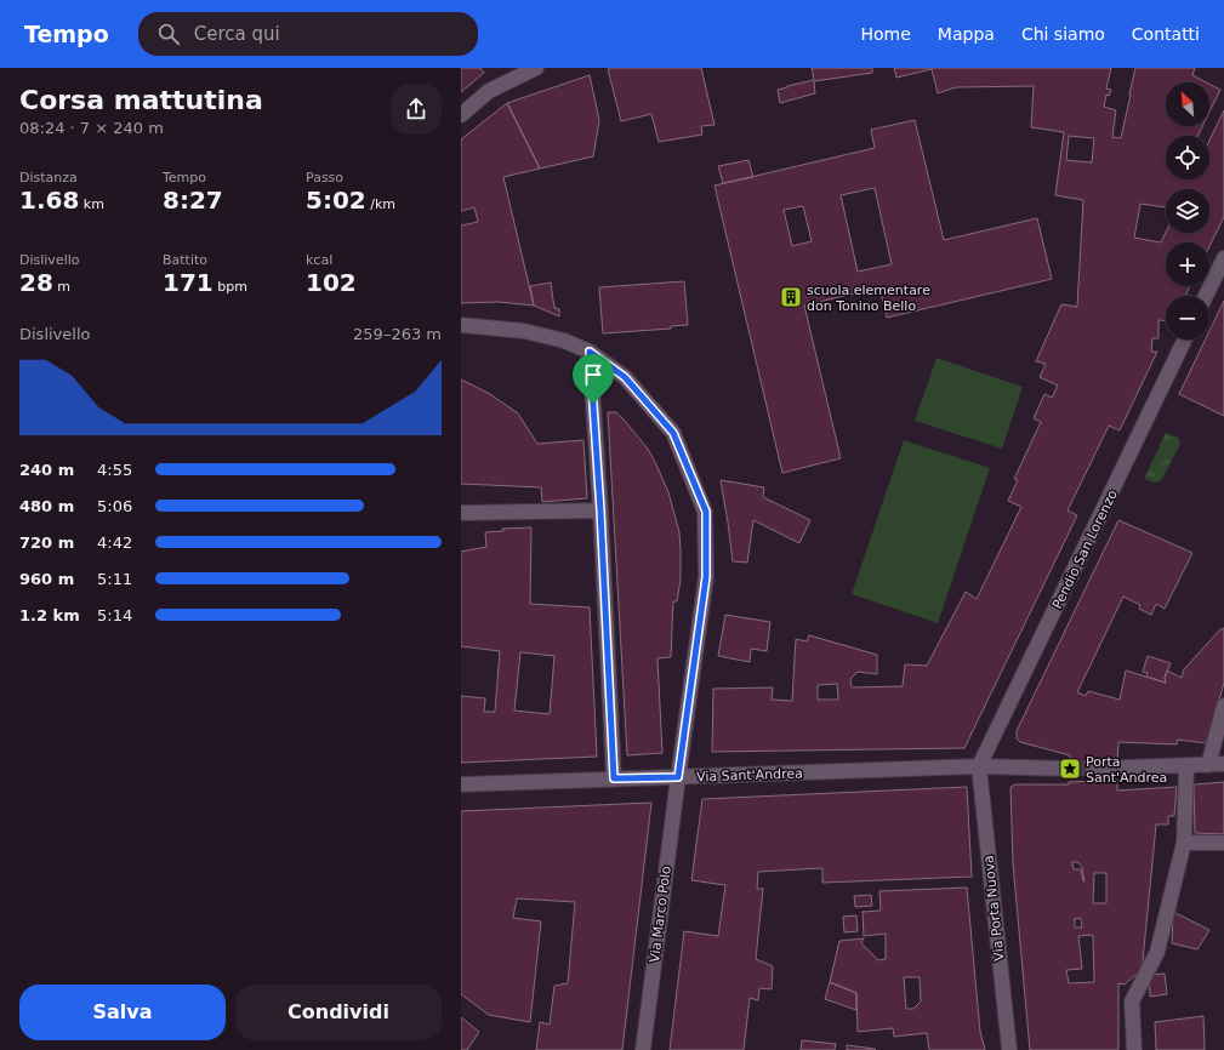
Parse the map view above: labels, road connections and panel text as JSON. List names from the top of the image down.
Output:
{
  "streets": {
    "street": [
      "Pendio San Lorenzo",
      "Via Sant'Andrea",
      "Via Porta Nuova",
      "Via Marco Polo"
    ]
  },
  "crossings": [
    ["Pendio San Lorenzo", "Via Sant'Andrea"],
    ["Pendio San Lorenzo", "Via Porta Nuova"],
    ["Via Sant'Andrea", "Via Porta Nuova"],
    ["Via Sant'Andrea", "Via Marco Polo"]
  ],
  "places": {
    "building": ["scuola elementare don Tonino Bello"],
    "place": ["Porta Sant'Andrea"]
  },
  "north": "top left",
  "page": {
    "header": "Tempo",
    "search": "Cerca qui",
    "nav": [
      "Home",
      "Mappa",
      "Chi siamo",
      "Contatti"
    ],
    "heading": ["Corsa mattutina", "08:24 · 7 × 240 m"],
    "map_buttons": ["+", "−"],
    "stats": [
      ["Distanza", "1.68 km"],
      ["Tempo", "8:27"],
      ["Passo", "5:02 /km"],
      ["Dislivello", "28 m"],
      ["Battito", "171 bpm"],
      ["kcal", "102"]
    ],
    "chart": ["Dislivello", "259–263 m"],
    "list": [
      {
        "name": "240 m",
        "note": "4:55"
      },
      {
        "name": "480 m",
        "note": "5:06"
      },
      {
        "name": "720 m",
        "note": "4:42"
      },
      {
        "name": "960 m",
        "note": "5:11"
      },
      {
        "name": "1.2 km",
        "note": "5:14"
      }
    ],
    "buttons": ["Salva", "Condividi"]
  }
}
